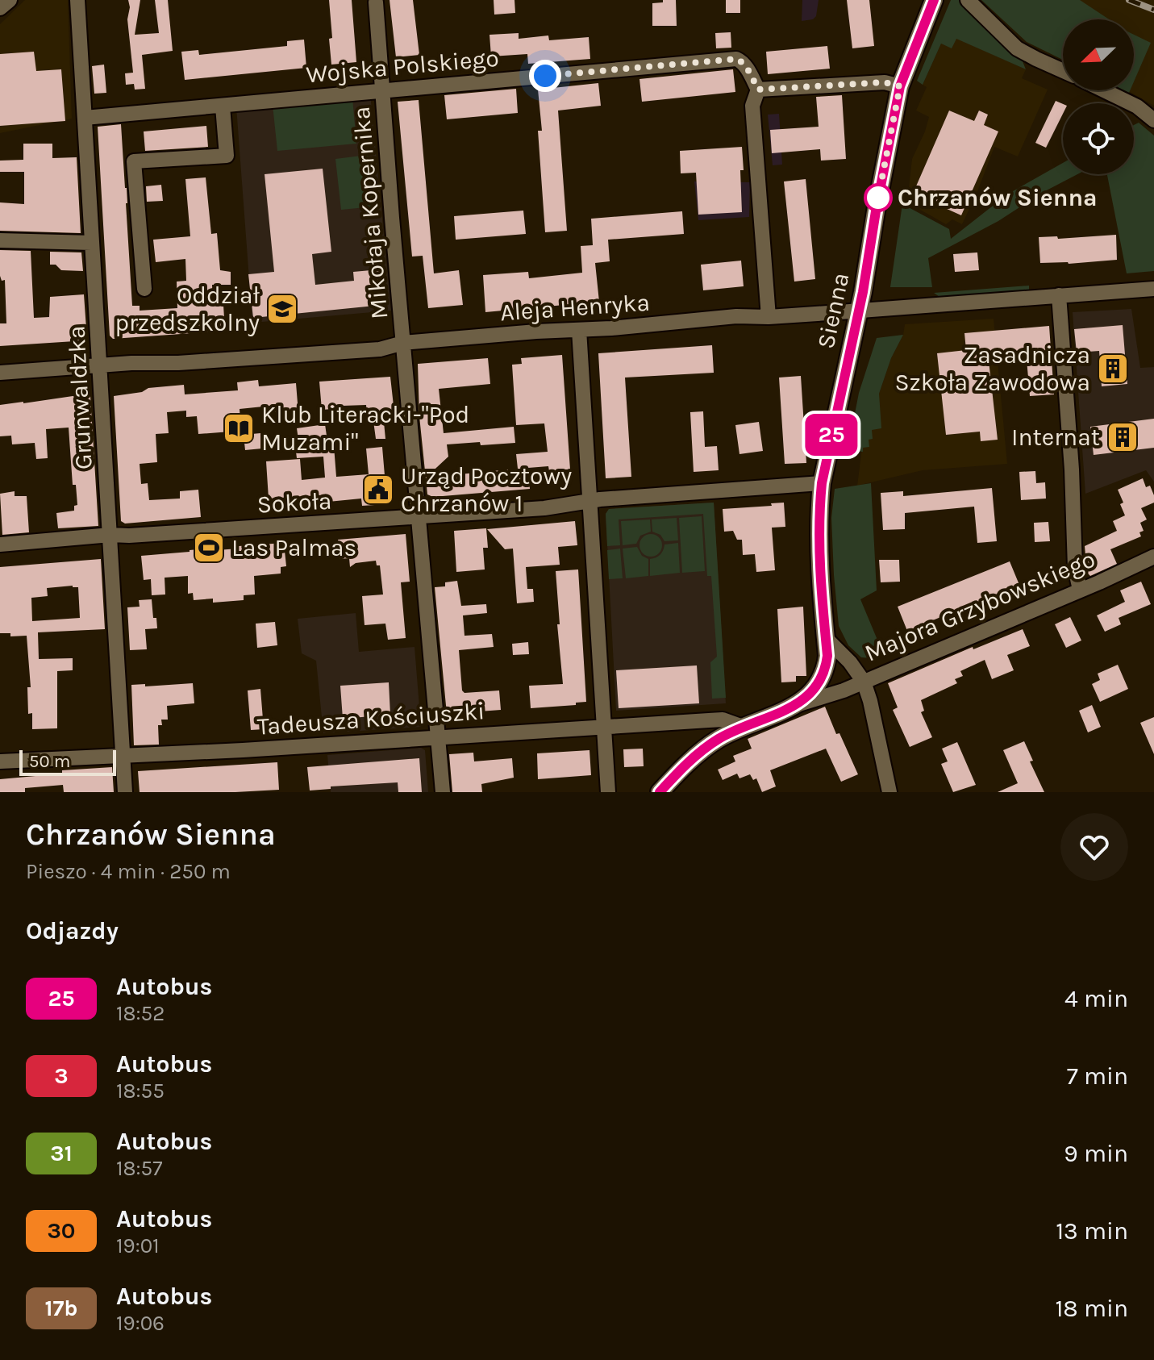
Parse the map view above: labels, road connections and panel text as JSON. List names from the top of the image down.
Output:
{
  "streets": {
    "street": [
      "Wojska Polskiego",
      "Mikołaja Kopernika",
      "Aleja Henryka",
      "Sienna",
      "Grunwaldzka",
      "Sokoła",
      "Majora Grzybowskiego",
      "Tadeusza Kościuszki"
    ]
  },
  "crossings": [
    ["Wojska Polskiego", "Mikołaja Kopernika"],
    ["Wojska Polskiego", "Grunwaldzka"],
    ["Mikołaja Kopernika", "Aleja Henryka"],
    ["Mikołaja Kopernika", "Sokoła"],
    ["Mikołaja Kopernika", "Tadeusza Kościuszki"],
    ["Aleja Henryka", "Sienna"],
    ["Aleja Henryka", "Grunwaldzka"],
    ["Sienna", "Sokoła"],
    ["Sienna", "Majora Grzybowskiego"],
    ["Grunwaldzka", "Sokoła"],
    ["Grunwaldzka", "Tadeusza Kościuszki"],
    ["Majora Grzybowskiego", "Tadeusza Kościuszki"]
  ],
  "places": {
    "other": ["Chrzanów Sienna"],
    "school or university": ["Oddział przedszkolny"],
    "building": ["Zasadnicza Szkoła Zawodowa", "Internat"],
    "library": ["Klub Literacki-\"Pod Muzami\""],
    "public building": ["Urząd Pocztowy Chrzanów 1"],
    "sports": ["Las Palmas"]
  },
  "lines": ["bus line 25"],
  "scale_bar": "50 m",
  "north": "bottom left",
  "page": {
    "on_map": "25",
    "scale": "50 m",
    "heading": [
      ["Chrzanów Sienna", "Pieszo · 4 min · 250 m"],
      "Odjazdy"
    ],
    "list": [
      {
        "mark": "25",
        "name": "Autobus",
        "note": "18:52",
        "value": "4 min"
      },
      {
        "mark": "3",
        "name": "Autobus",
        "note": "18:55",
        "value": "7 min"
      },
      {
        "mark": "31",
        "name": "Autobus",
        "note": "18:57",
        "value": "9 min"
      },
      {
        "mark": "30",
        "name": "Autobus",
        "note": "19:01",
        "value": "13 min"
      },
      {
        "mark": "17b",
        "name": "Autobus",
        "note": "19:06",
        "value": "18 min"
      }
    ]
  }
}
